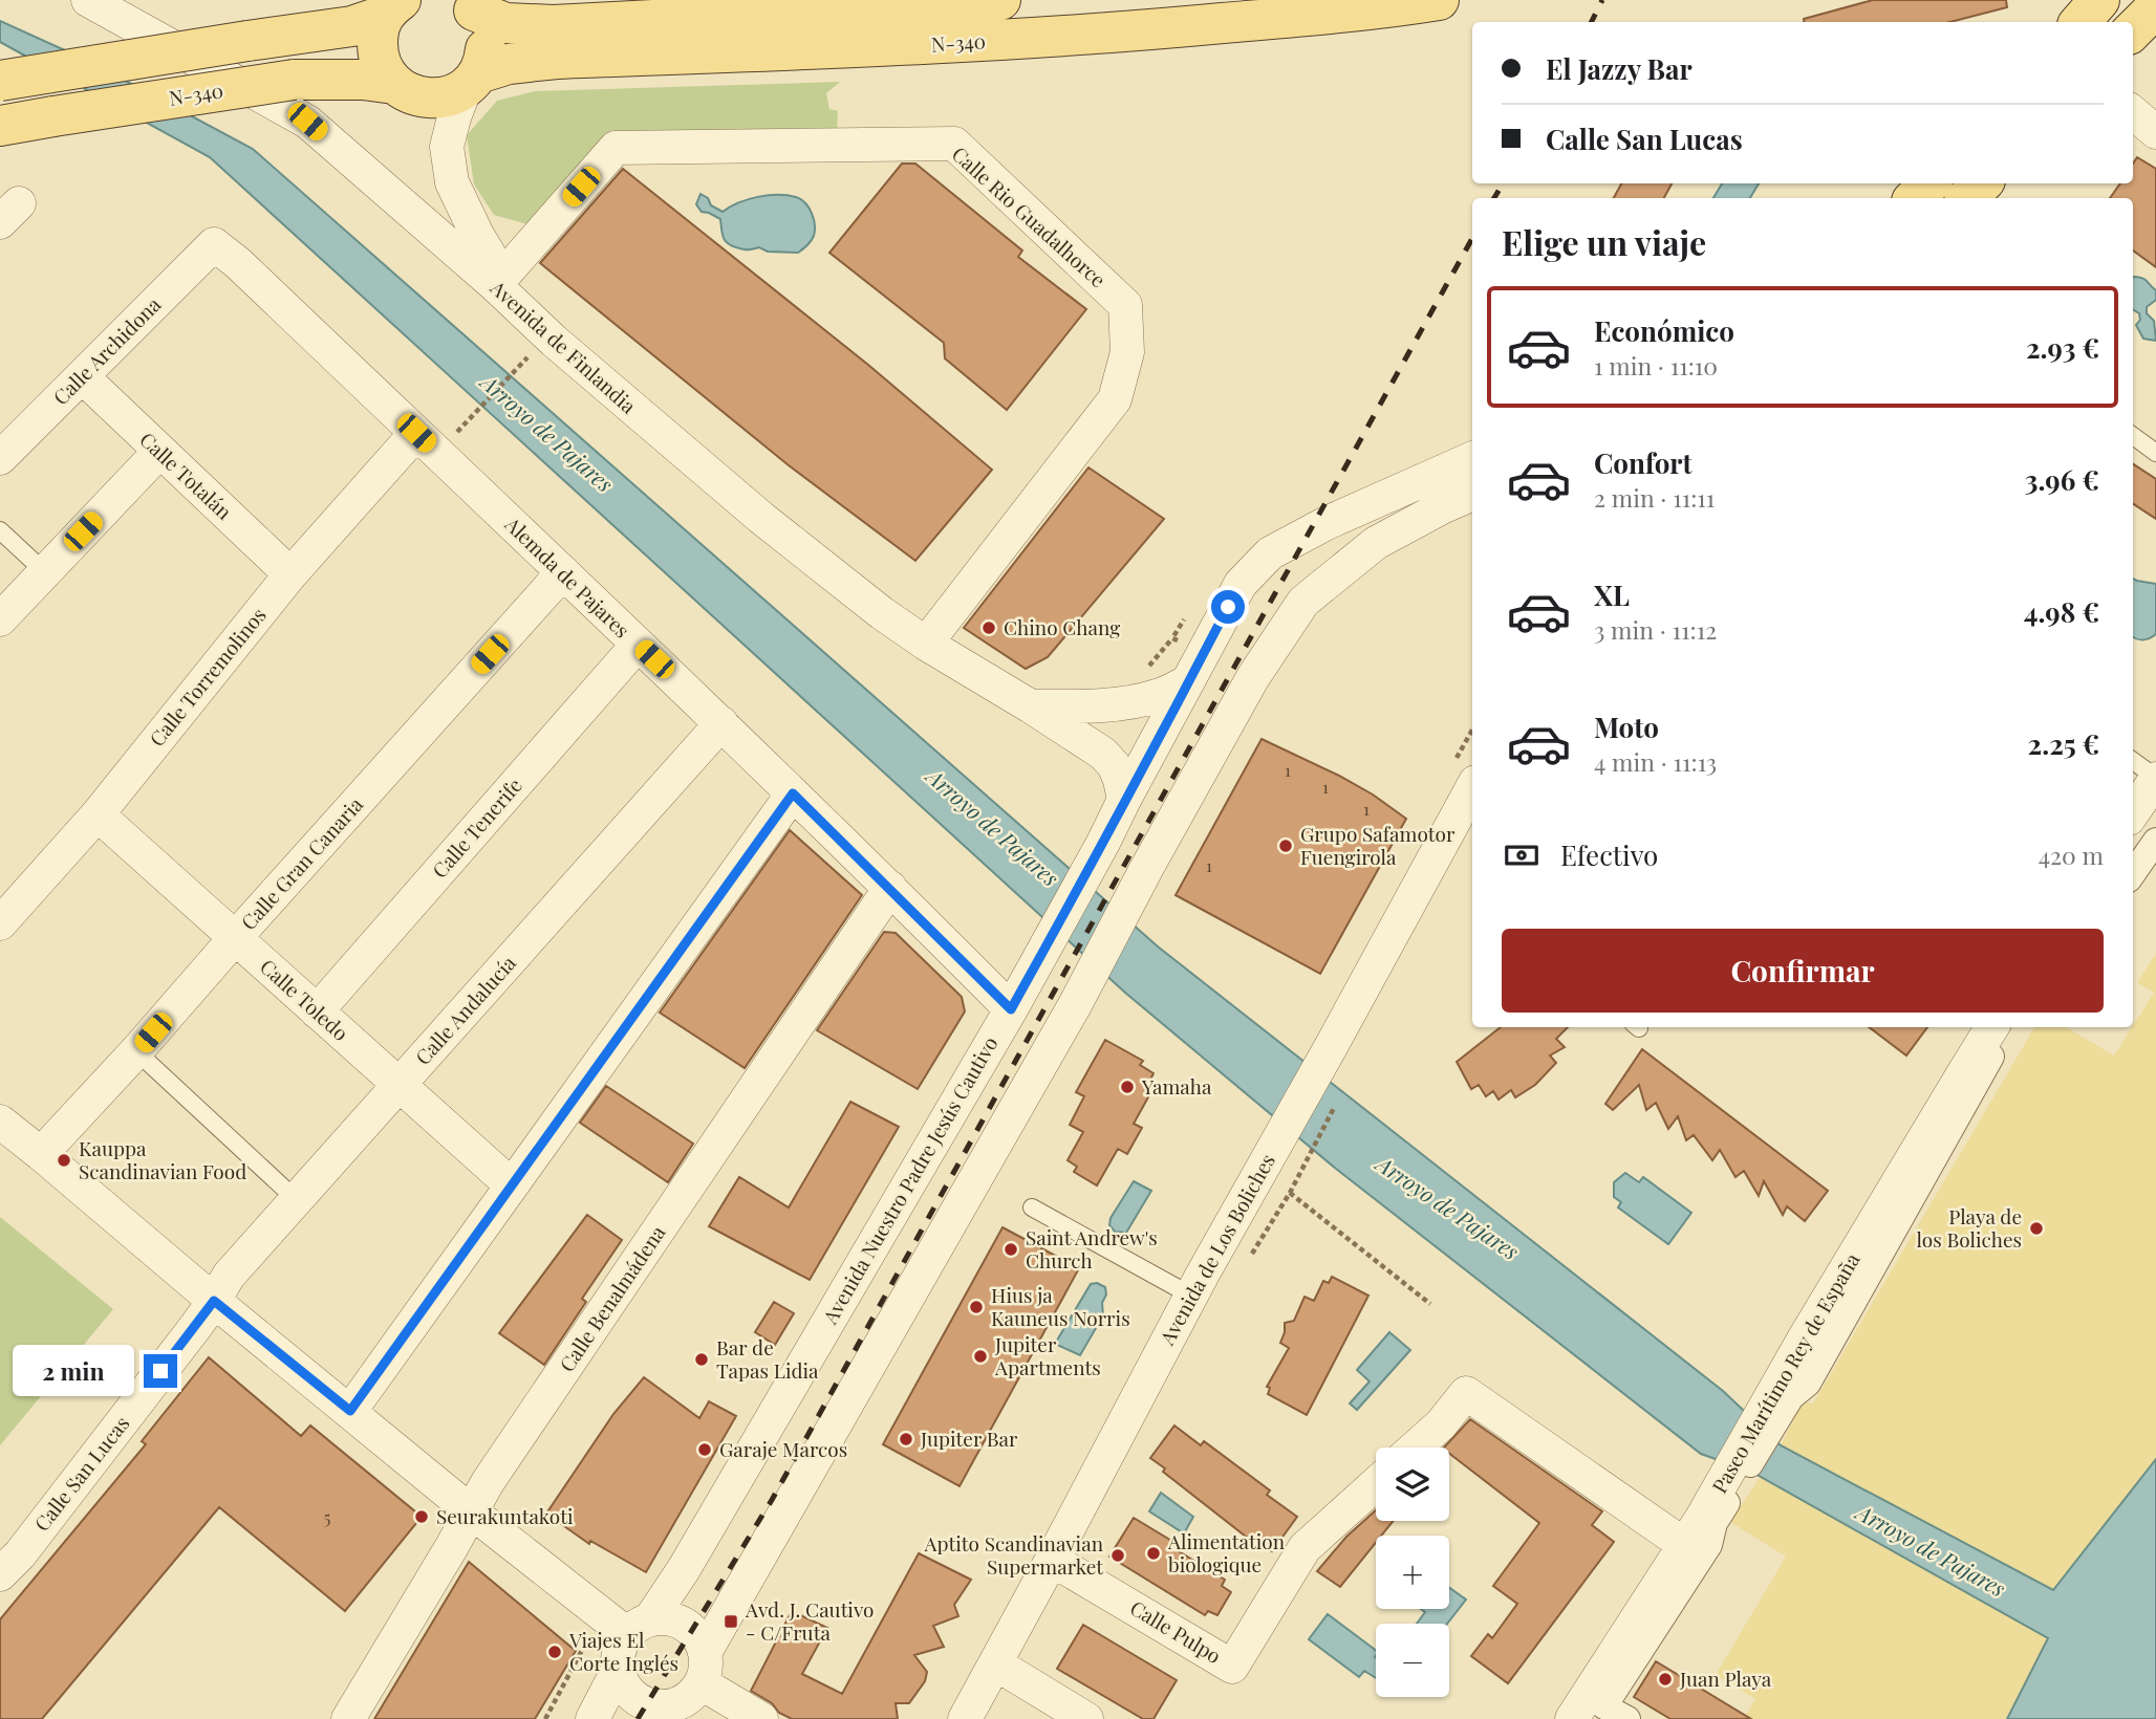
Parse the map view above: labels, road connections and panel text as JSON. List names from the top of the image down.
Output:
{
  "streets": {
    "main road": ["N-340"],
    "street": [
      "Calle Rio Guadalhorce",
      "Avenida de Finlandia",
      "Calle Archidona",
      "Calle Totalán",
      "Alemda de Pajares",
      "Calle Torremolinos",
      "Calle Tenerife",
      "Calle Gran Canaria",
      "Calle Toledo",
      "Calle Andalucía",
      "Avenida Nuestro Padre Jesús Cautivo",
      "Avenida de Los Boliches",
      "Calle Benalmádena",
      "Paseo Marítimo Rey de España",
      "Calle San Lucas",
      "Calle Pulpo"
    ]
  },
  "crossings": [
    ["Calle Rio Guadalhorce", "Avenida de Finlandia"],
    ["Avenida de Finlandia", "Avenida Nuestro Padre Jesús Cautivo"],
    ["Calle Archidona", "Calle Totalán"],
    ["Calle Archidona", "Alemda de Pajares"],
    ["Calle Totalán", "Calle Torremolinos"],
    ["Alemda de Pajares", "Calle Torremolinos"],
    ["Alemda de Pajares", "Calle Tenerife"],
    ["Alemda de Pajares", "Calle Gran Canaria"],
    ["Alemda de Pajares", "Calle Andalucía"],
    ["Alemda de Pajares", "Avenida Nuestro Padre Jesús Cautivo"],
    ["Alemda de Pajares", "Calle Benalmádena"],
    ["Calle Torremolinos", "Calle Toledo"],
    ["Calle Tenerife", "Calle Toledo"],
    ["Calle Gran Canaria", "Calle Toledo"],
    ["Calle Toledo", "Calle Andalucía"],
    ["Calle Andalucía", "Calle San Lucas"],
    ["Avenida de Los Boliches", "Calle Pulpo"]
  ],
  "water": ["Arroyo de Pajares"],
  "places": {
    "other": [
      "Chino Chang",
      "Grupo Safamotor Fuengirola",
      "Yamaha",
      "Kauppa Scandinavian Food",
      "Playa de los Boliches",
      "Saint Andrew's Church",
      "Hius ja Kauneus Norris",
      "Jupiter Apartments",
      "Bar de Tapas Lidia",
      "Jupiter Bar",
      "Garaje Marcos",
      "Seurakuntakoti",
      "Alimentation biologique",
      "Aptito Scandinavian Supermarket",
      "Viajes El Corte Inglés",
      "Juan Playa"
    ],
    "transit": ["Avd. J. Cautivo - C/Fruta"]
  },
  "house_numbers": [
    "1",
    "1",
    "1",
    "1",
    "5"
  ],
  "page": {
    "banner": ["El Jazzy Bar", "Calle San Lucas"],
    "heading": "Elige un viaje",
    "list": [
      {
        "name": "Económico",
        "note": "1 min · 11:10",
        "value": "2.93 €"
      },
      {
        "name": "Confort",
        "note": "2 min · 11:11",
        "value": "3.96 €"
      },
      {
        "name": "XL",
        "note": "3 min · 11:12",
        "value": "4.98 €"
      },
      {
        "name": "Moto",
        "note": "4 min · 11:13",
        "value": "2.25 €"
      }
    ],
    "pay": ["Efectivo", "420 m"],
    "buttons": "Confirmar",
    "bubble": "2 min",
    "map_buttons": ["+", "−"]
  }
}
